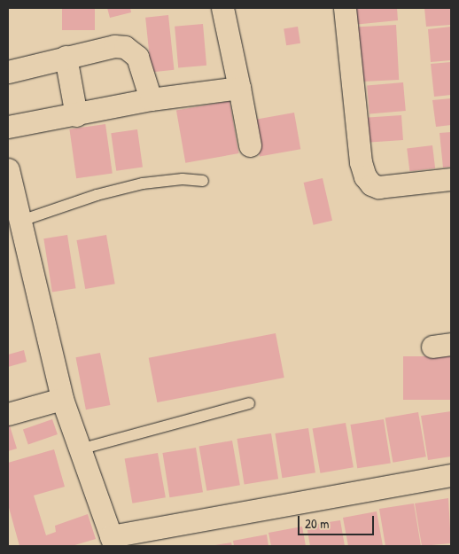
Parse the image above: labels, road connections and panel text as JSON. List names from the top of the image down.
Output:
{
  "scale_bar": "20 m"
}
